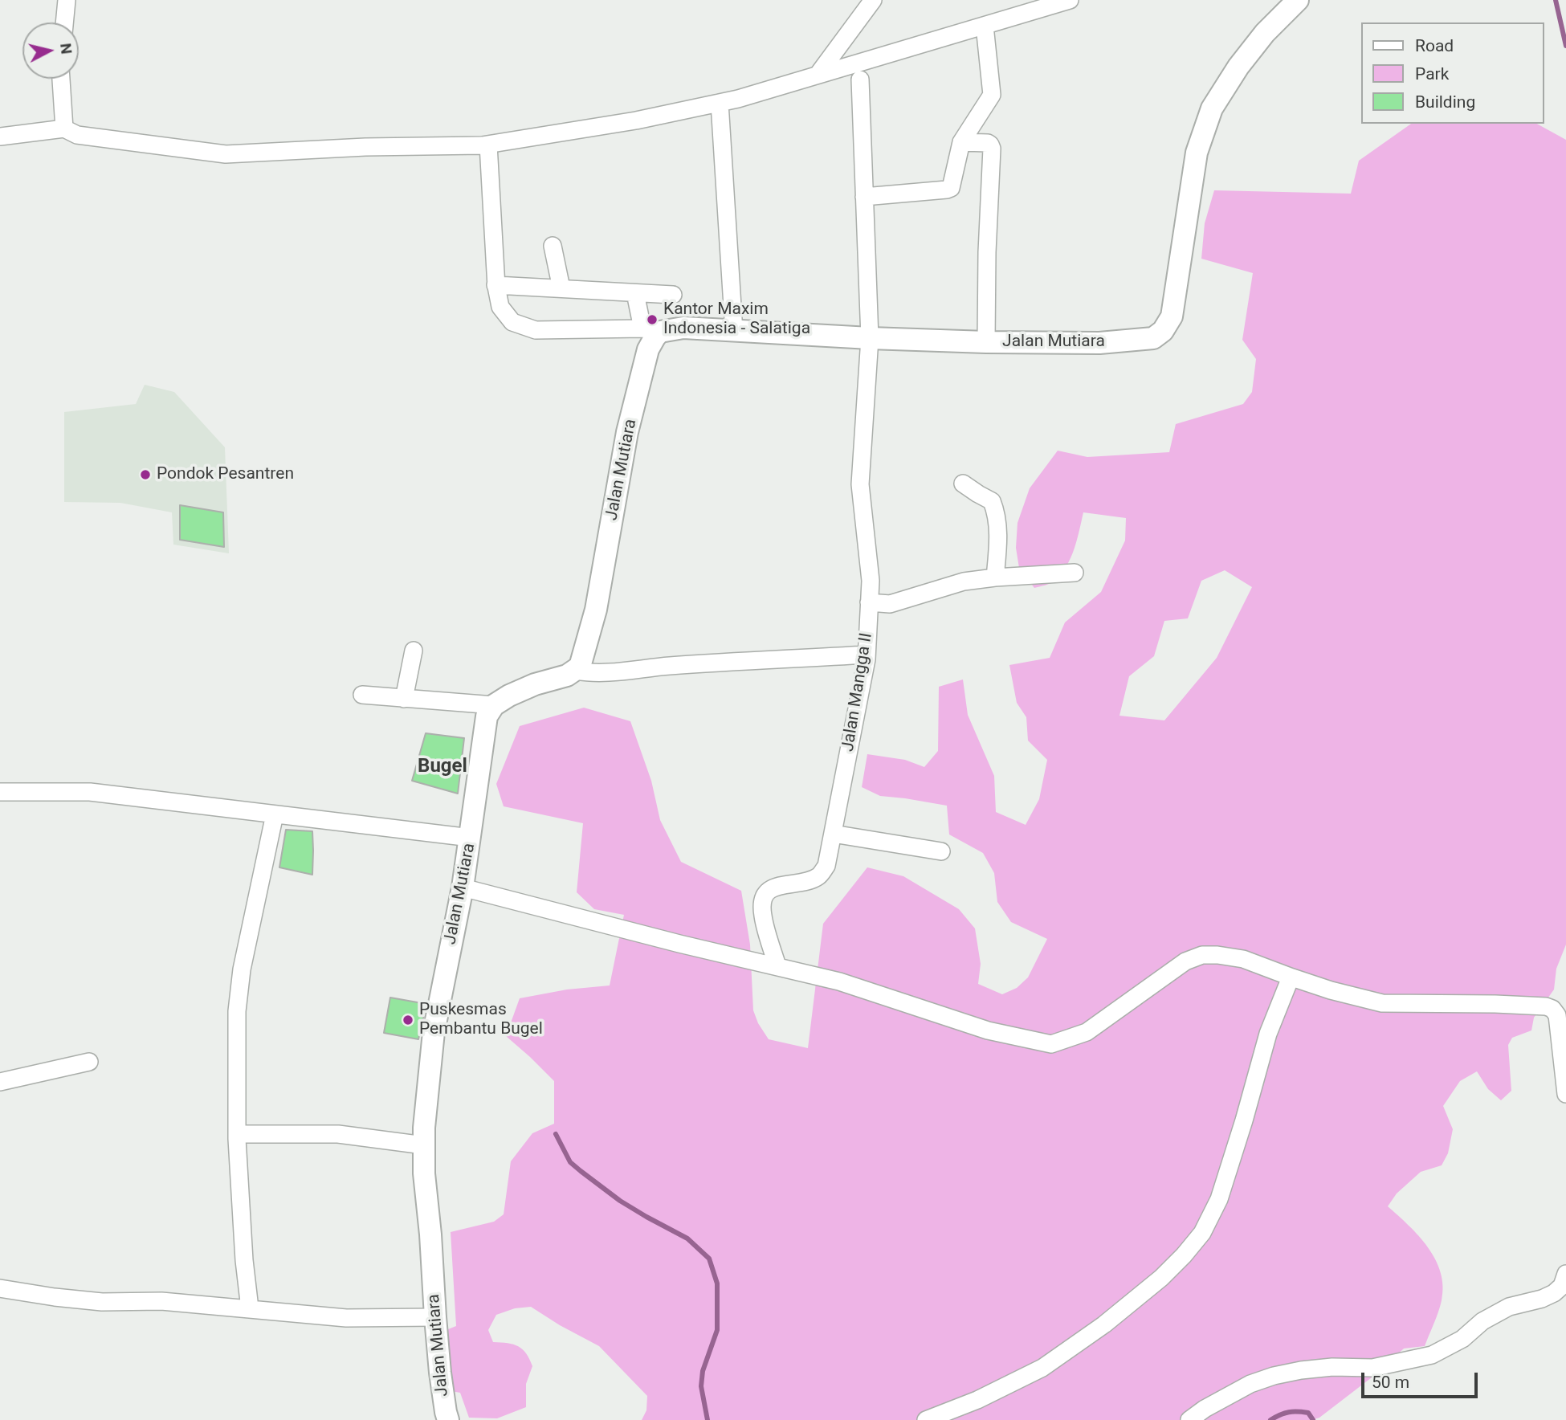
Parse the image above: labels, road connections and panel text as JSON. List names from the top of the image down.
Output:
{
  "streets": {
    "street": ["Jalan Mutiara", "Jalan Mangga II"]
  },
  "crossings": [
    ["Jalan Mutiara", "Jalan Mangga II"]
  ],
  "districts": ["Bugel"],
  "places": ["Kantor Maxim Indonesia - Salatiga", "Pondok Pesantren", "Puskesmas Pembantu Bugel"],
  "legend": ["Road", "Park", "Building"],
  "scale_bar": "50 m",
  "north": "right"
}
